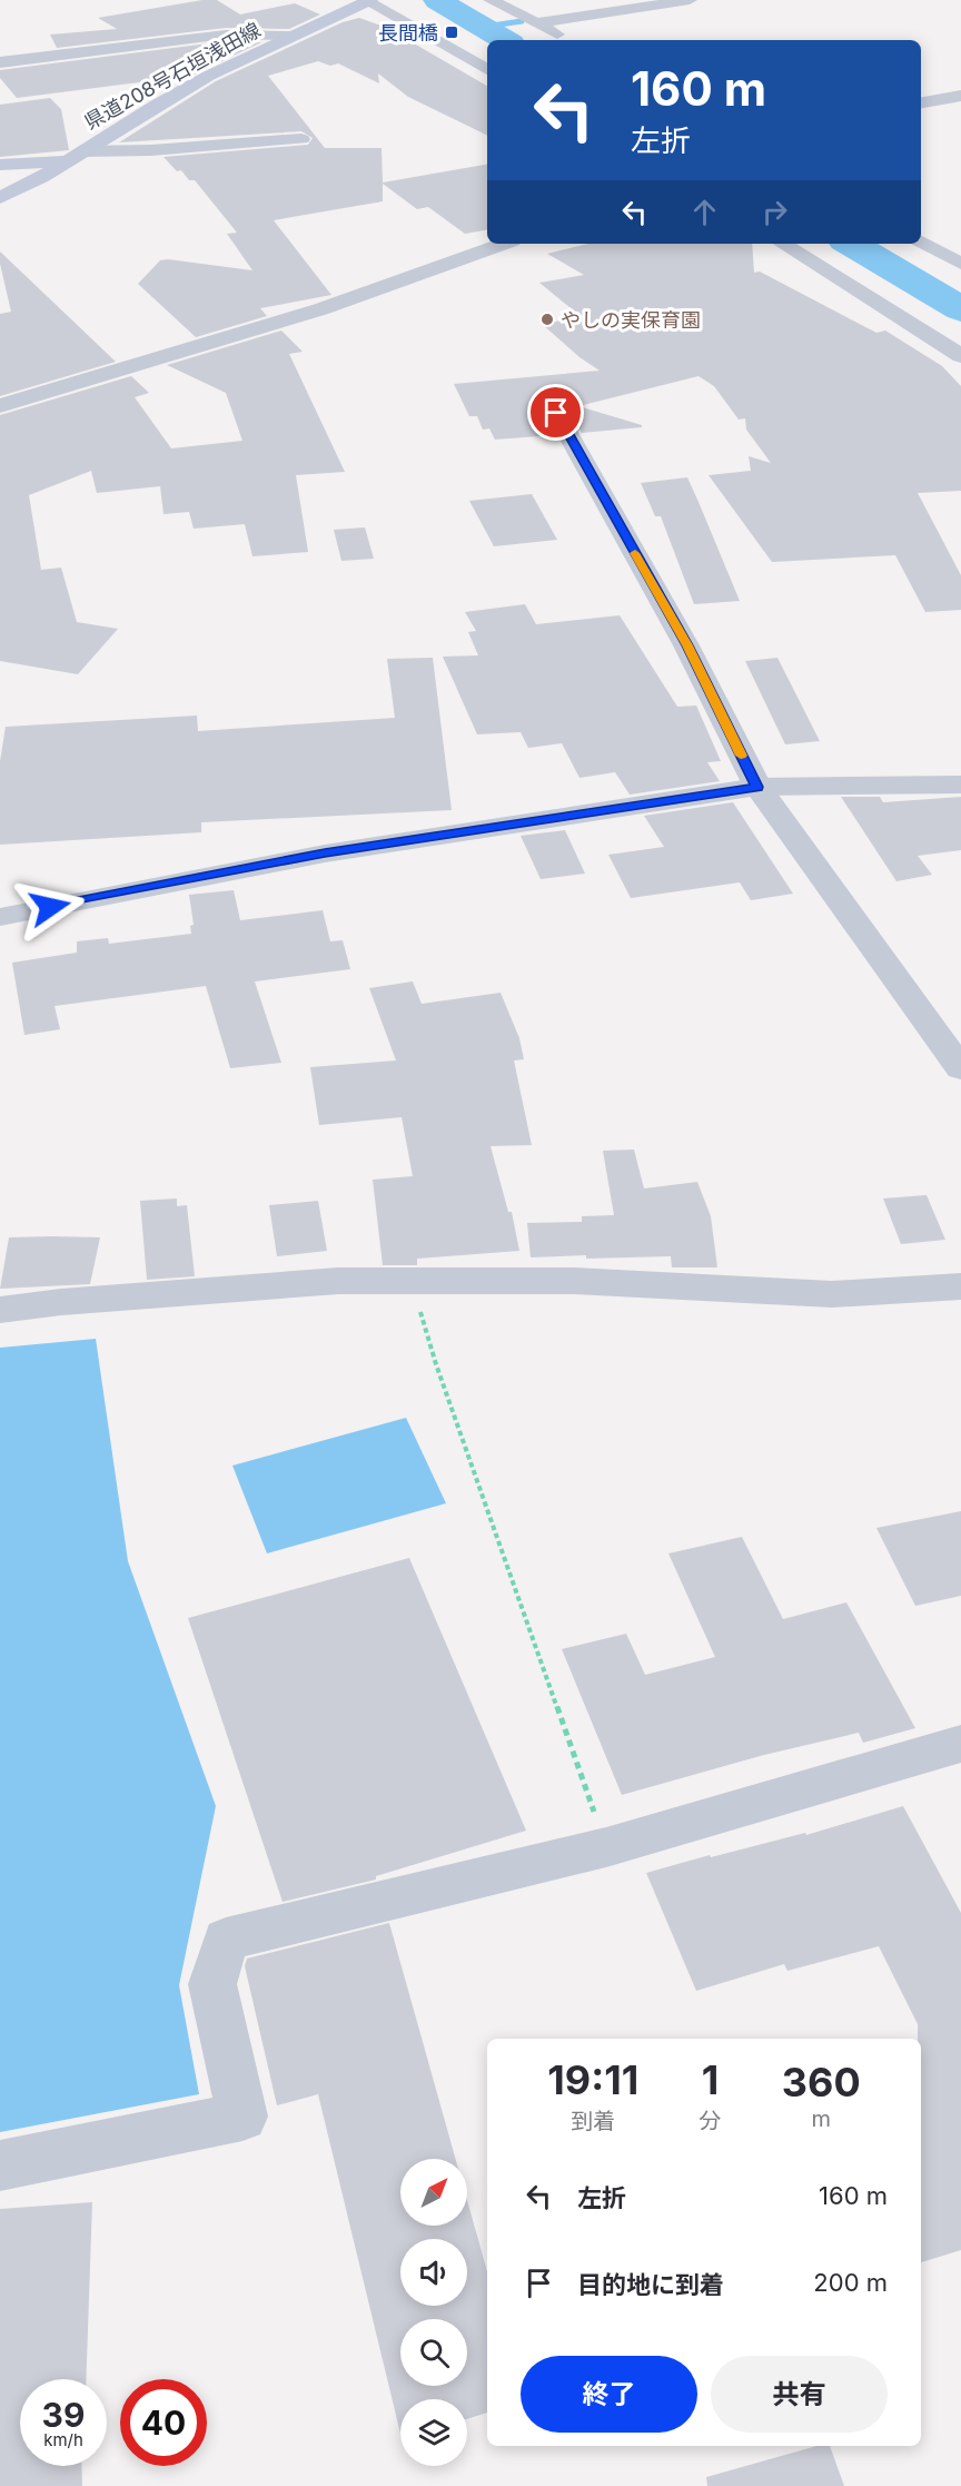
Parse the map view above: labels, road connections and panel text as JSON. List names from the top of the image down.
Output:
{
  "streets": {
    "main road": ["県道208号石垣浅田線"]
  },
  "places": {
    "transit": ["長間橋"],
    "other": ["やしの実保育園"]
  },
  "north": "top right",
  "page": {
    "turn": ["160 m", "左折"],
    "eta": [
      "19:11",
      "到着",
      "1",
      "分",
      "360",
      "m"
    ],
    "list": [
      {
        "name": "左折",
        "value": "160 m"
      },
      {
        "name": "目的地に到着",
        "value": "200 m"
      }
    ],
    "buttons": ["終了", "共有"],
    "speed": "39 km/h",
    "limit": "40"
  }
}
